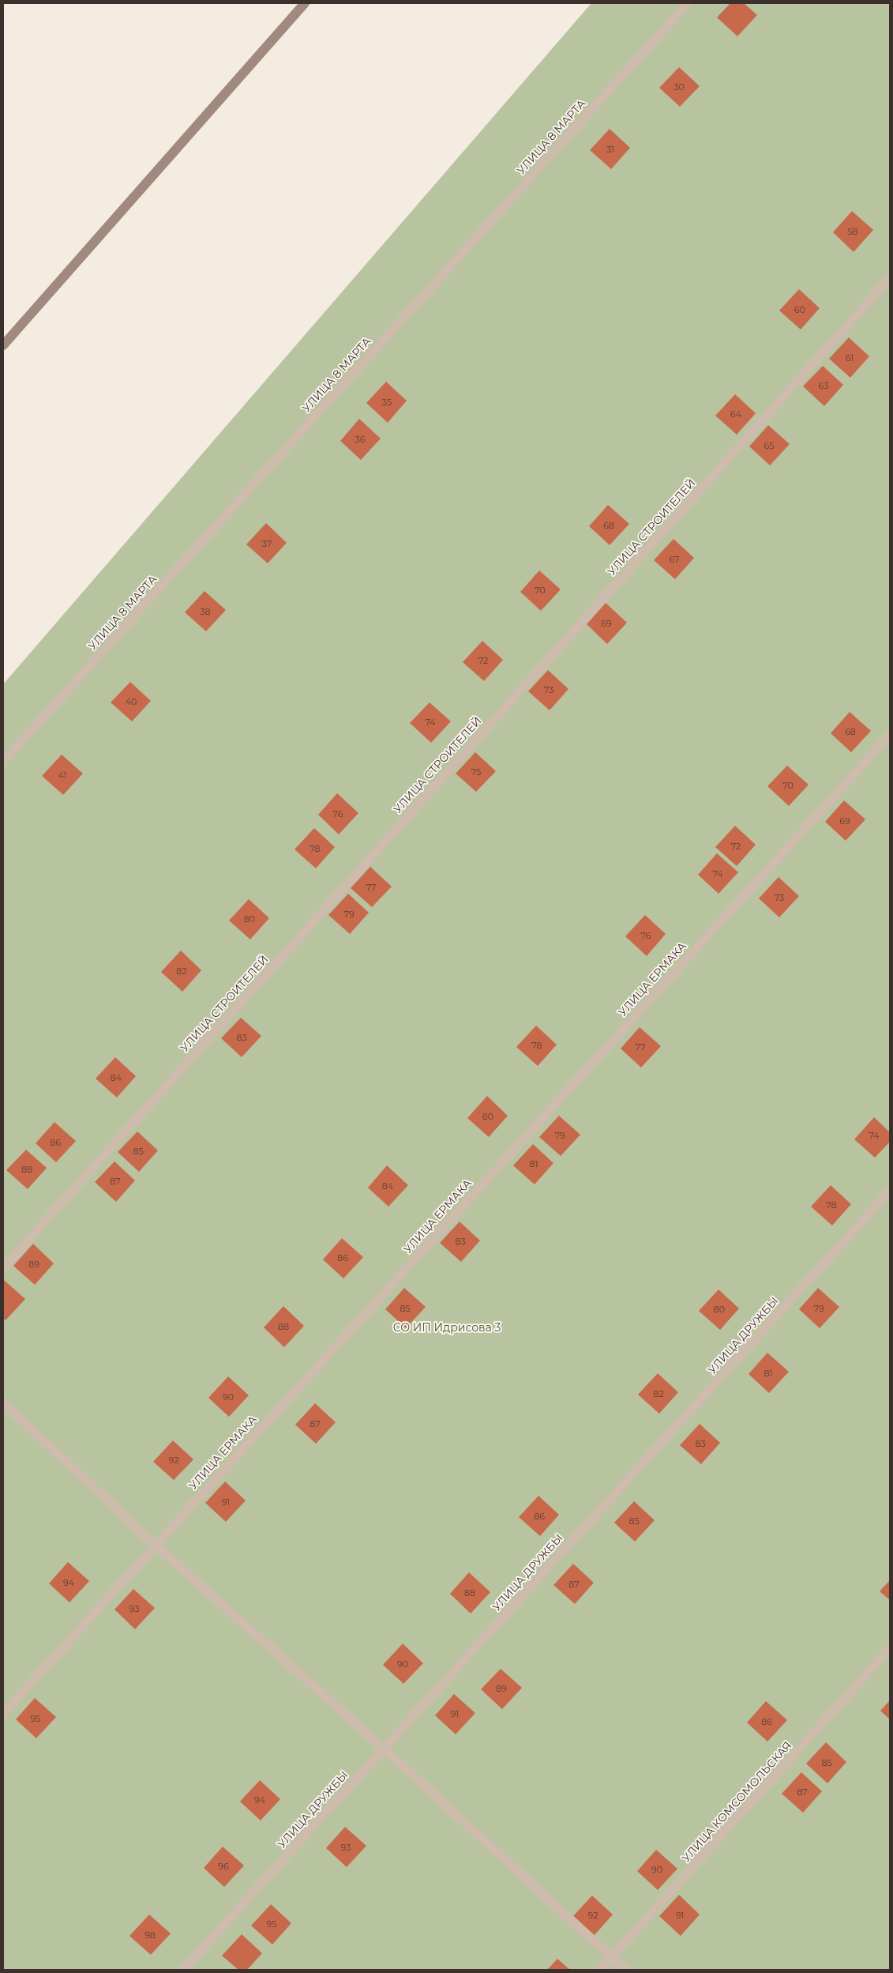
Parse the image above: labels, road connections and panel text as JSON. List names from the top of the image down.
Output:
{
  "streets": {
    "street": [
      "УЛИЦА 8 МАРТА",
      "УЛИЦА СТРОИТЕЛЕЙ",
      "УЛИЦА ЕРМАКА",
      "УЛИЦА ДРУЖБЫ",
      "УЛИЦА КОМСОМОЛЬСКАЯ"
    ]
  },
  "parks": ["СО ИП Идрисова 3"],
  "house_numbers": [
    "30",
    "31",
    "58",
    "60",
    "61",
    "63",
    "35",
    "64",
    "36",
    "65",
    "68",
    "37",
    "67",
    "70",
    "38",
    "69",
    "72",
    "73",
    "40",
    "74",
    "68",
    "75",
    "41",
    "70",
    "76",
    "69",
    "72",
    "78",
    "74",
    "77",
    "73",
    "79",
    "80",
    "76",
    "82",
    "83",
    "78",
    "77",
    "84",
    "80",
    "79",
    "74",
    "86",
    "85",
    "81",
    "88",
    "87",
    "84",
    "78",
    "83",
    "86",
    "89",
    "85",
    "79",
    "80",
    "88",
    "81",
    "82",
    "90",
    "87",
    "83",
    "92",
    "91",
    "86",
    "85",
    "94",
    "87",
    "88",
    "93",
    "90",
    "89",
    "91",
    "95",
    "86",
    "85",
    "87",
    "94",
    "93",
    "96",
    "90",
    "92",
    "91",
    "95",
    "98"
  ]
}
